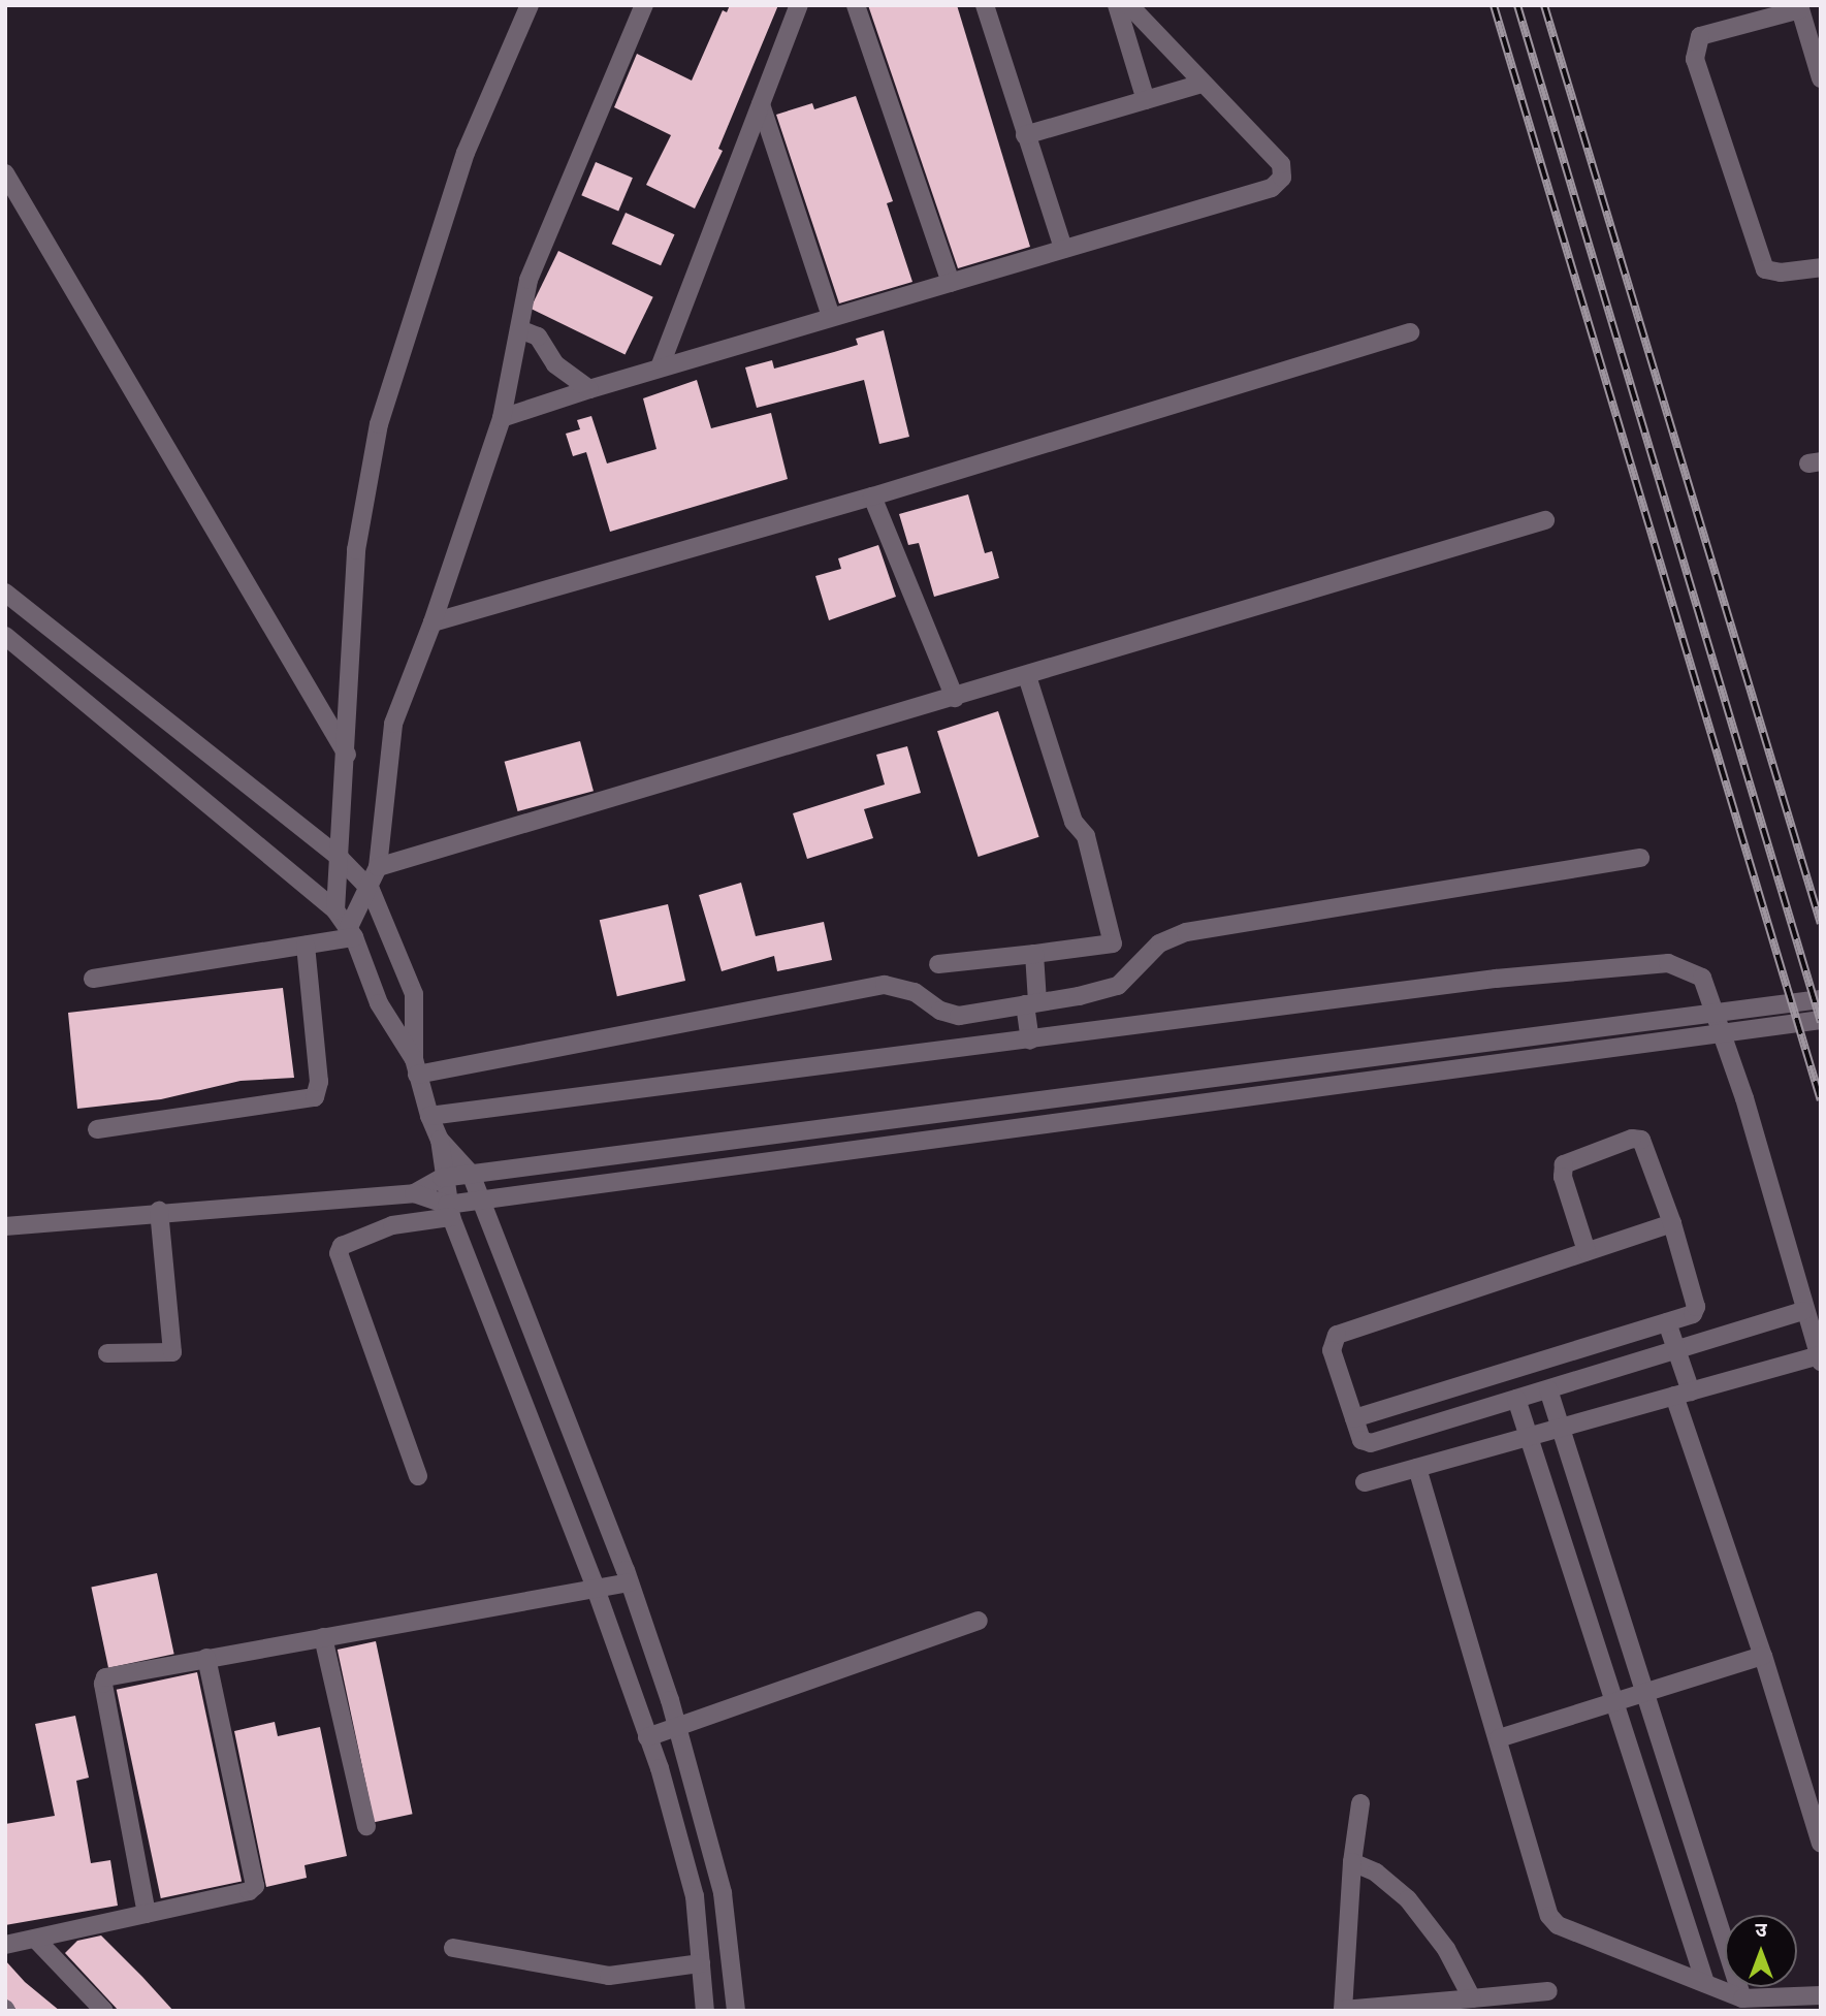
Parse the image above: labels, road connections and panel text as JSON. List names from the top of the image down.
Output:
{
  "north": "top"
}
